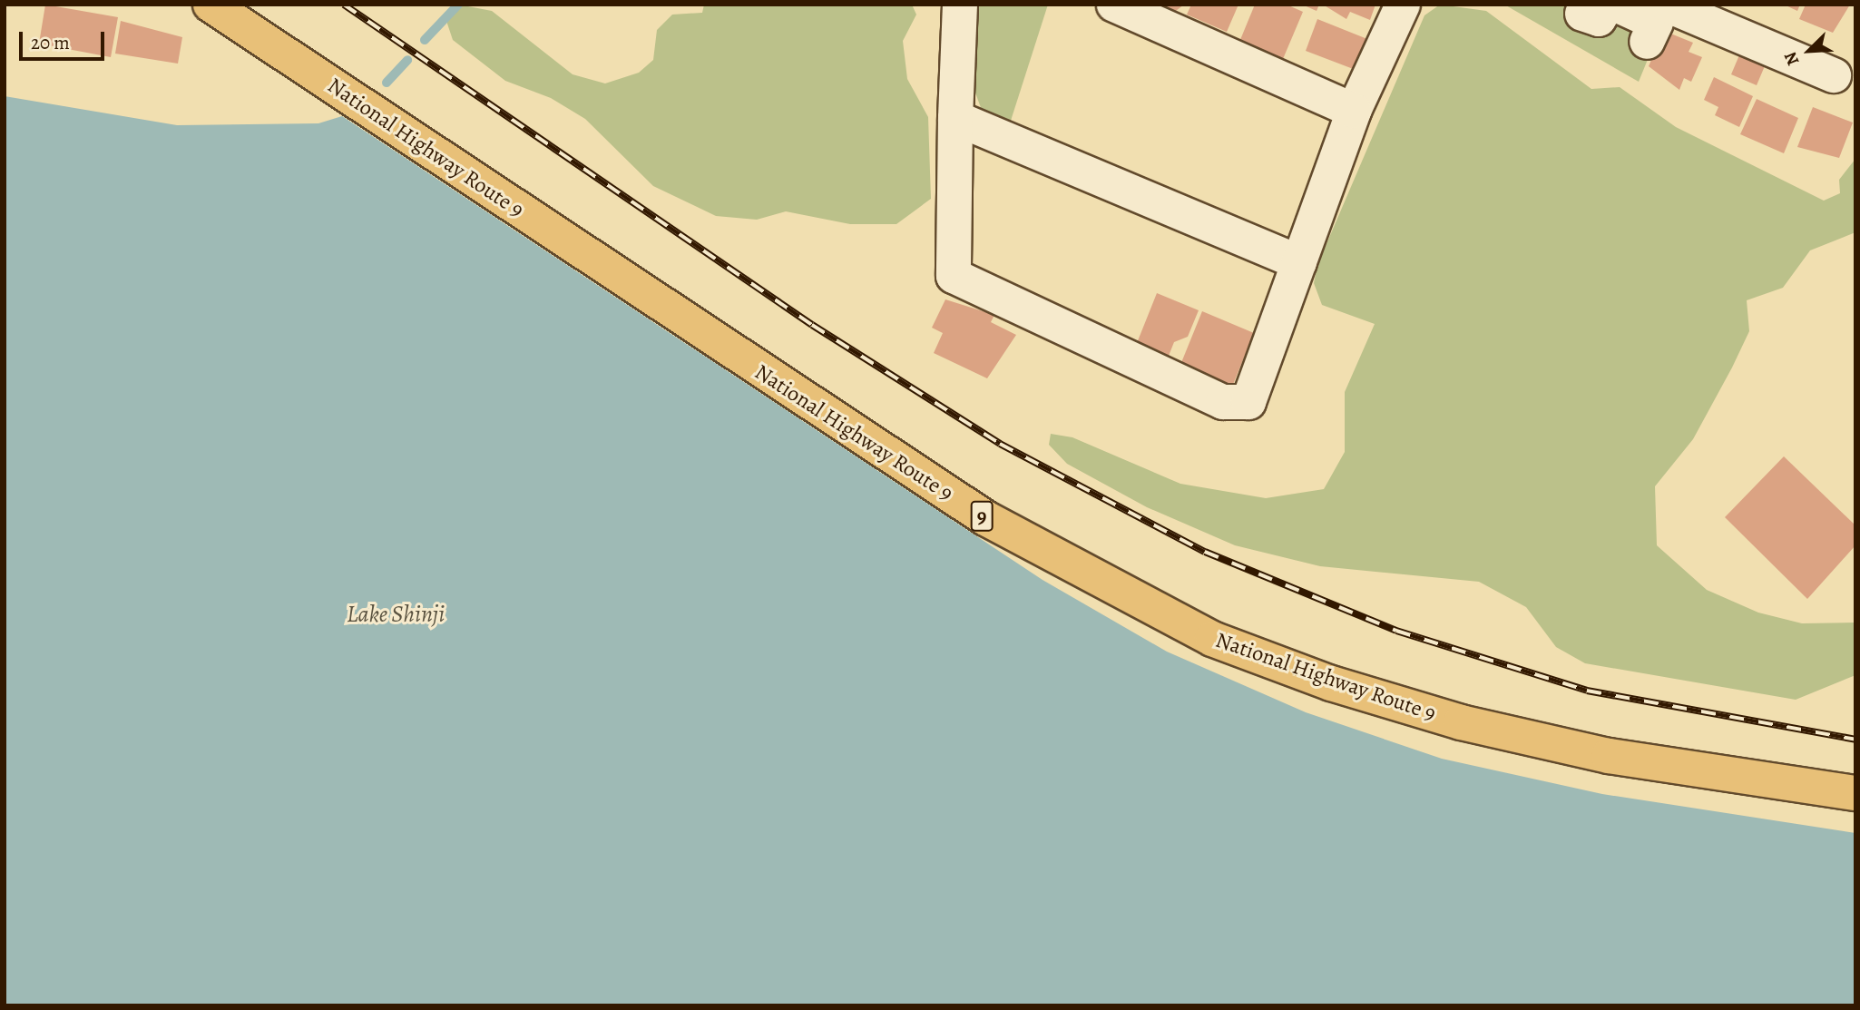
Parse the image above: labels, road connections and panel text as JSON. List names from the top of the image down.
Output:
{
  "streets": {
    "highway": ["National Highway Route 9", "9"]
  },
  "water": ["Lake Shinji"],
  "scale_bar": "20 m",
  "north": "bottom left"
}
